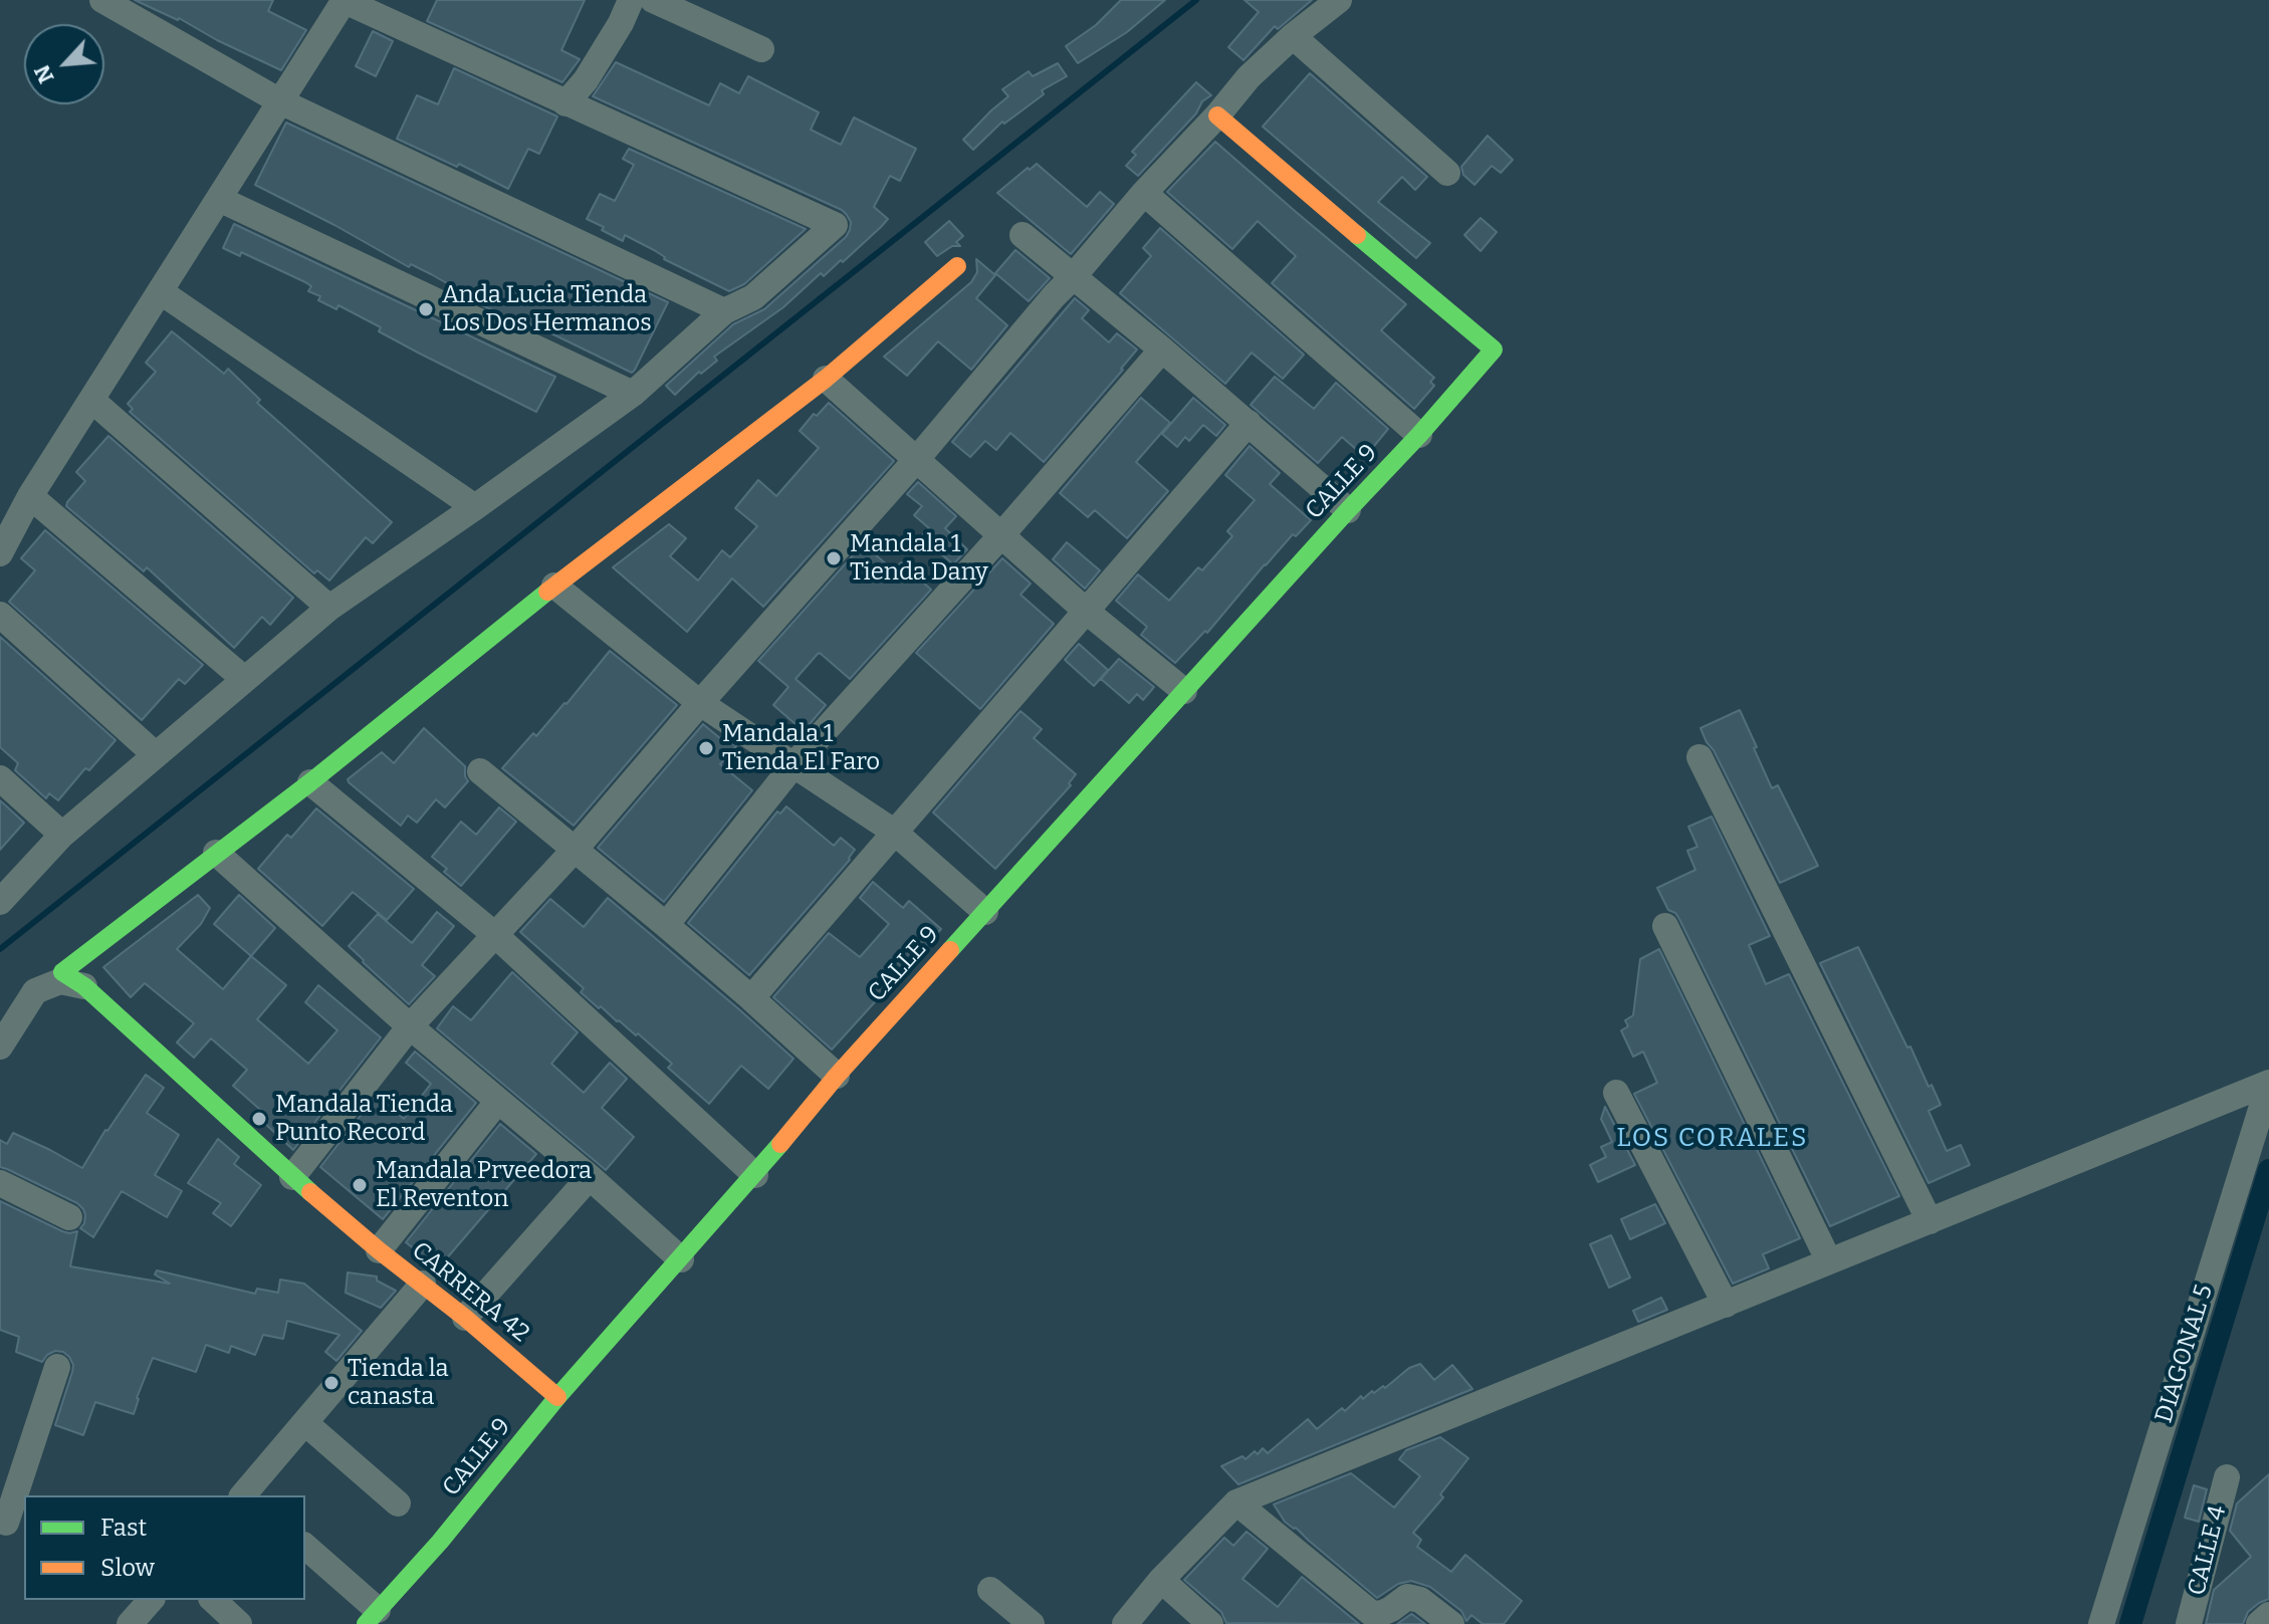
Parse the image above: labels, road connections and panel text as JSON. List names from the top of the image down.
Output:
{
  "streets": {
    "street": [
      "CALLE 9",
      "CARRERA 42",
      "DIAGONAL 5",
      "CALLE 4"
    ]
  },
  "crossings": [
    ["CALLE 9", "CARRERA 42"]
  ],
  "districts": ["LOS CORALES"],
  "places": [
    "Anda Lucia Tienda Los Dos Hermanos",
    "Mandala 1 Tienda Dany",
    "Mandala 1 Tienda El Faro",
    "Mandala Tienda Punto Record",
    "Mandala Prveedora El Reventon",
    "Tienda la canasta"
  ],
  "legend": ["Fast", "Slow"],
  "north": "bottom left"
}
